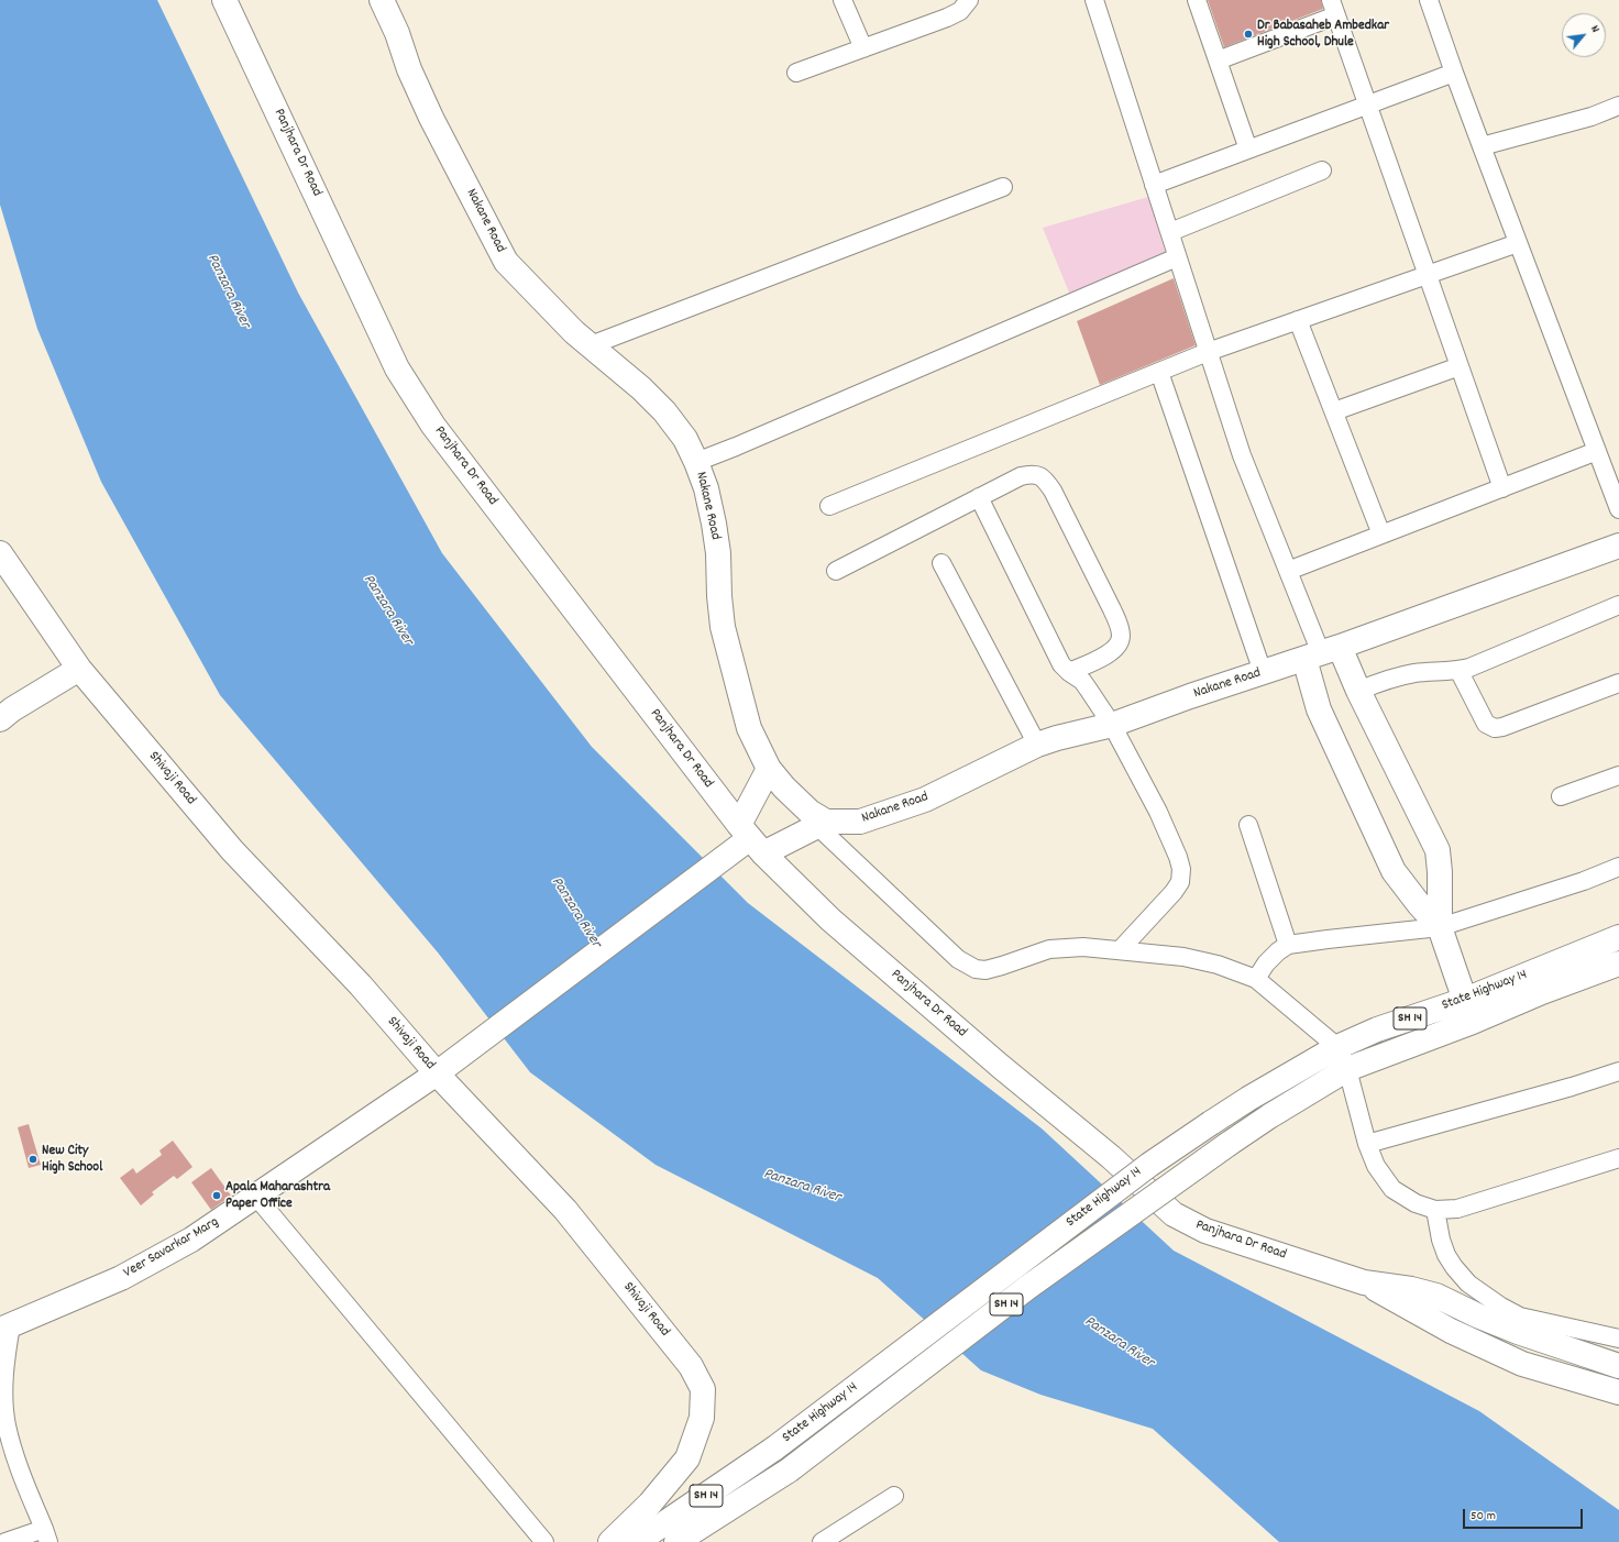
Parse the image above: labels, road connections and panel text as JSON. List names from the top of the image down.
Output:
{
  "streets": {
    "street": [
      "Panjhara Dr Road",
      "Nakane Road",
      "Shivaji Road",
      "State Highway 14",
      "SH 14",
      "Veer Savarkar Marg"
    ]
  },
  "crossings": [
    ["Panjhara Dr Road", "Veer Savarkar Marg"],
    ["Shivaji Road", "Veer Savarkar Marg"]
  ],
  "water": ["Panzara River"],
  "places": ["Dr Babasaheb Ambedkar High School, Dhule", "New City High School", "Apala Maharashtra Paper Office"],
  "scale_bar": "50 m",
  "north": "top right"
}
